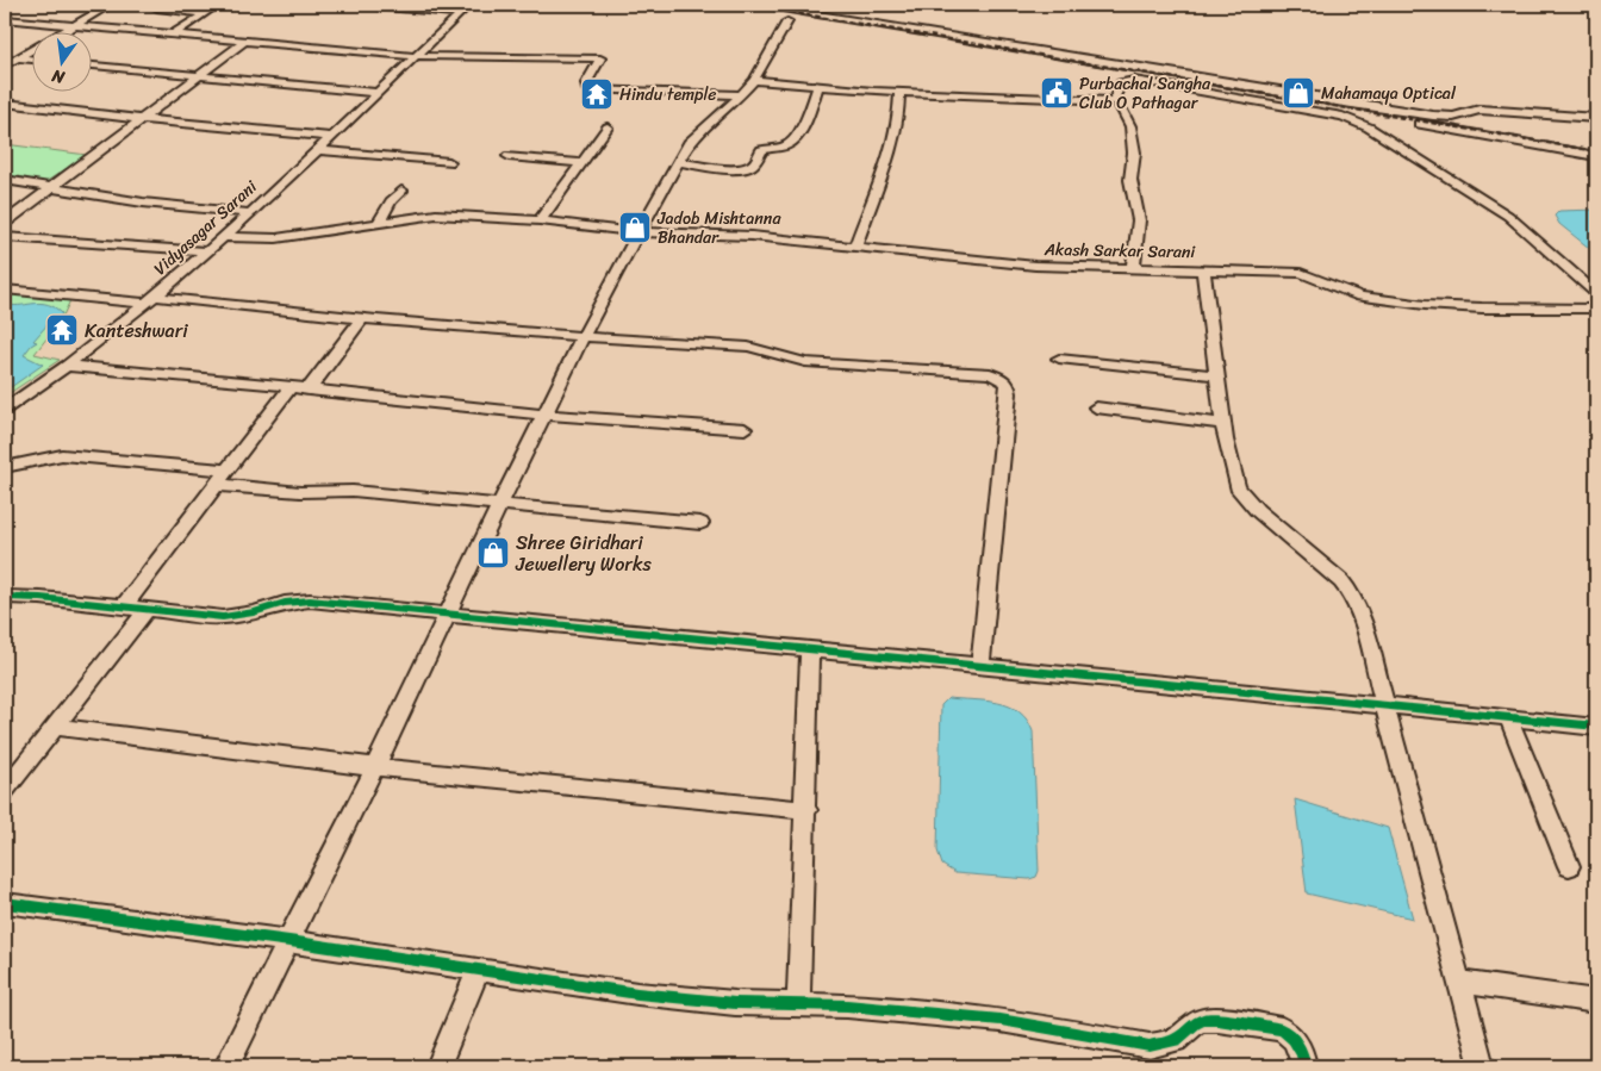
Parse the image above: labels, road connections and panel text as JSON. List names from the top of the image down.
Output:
{
  "streets": {
    "street": ["Vidyasagar Sarani", "Akash Sarkar Sarani"]
  },
  "crossings": [
    ["Vidyasagar Sarani", "Akash Sarkar Sarani"]
  ],
  "places": {
    "public building": ["Purbachal Sangha Club O Pathagar"],
    "shop": ["Mahamaya Optical", "Jadob Mishtanna Bhandar", "Shree Giridhari Jewellery Works"],
    "temple": ["Hindu temple", "Kanteshwari"]
  },
  "north": "bottom"
}
